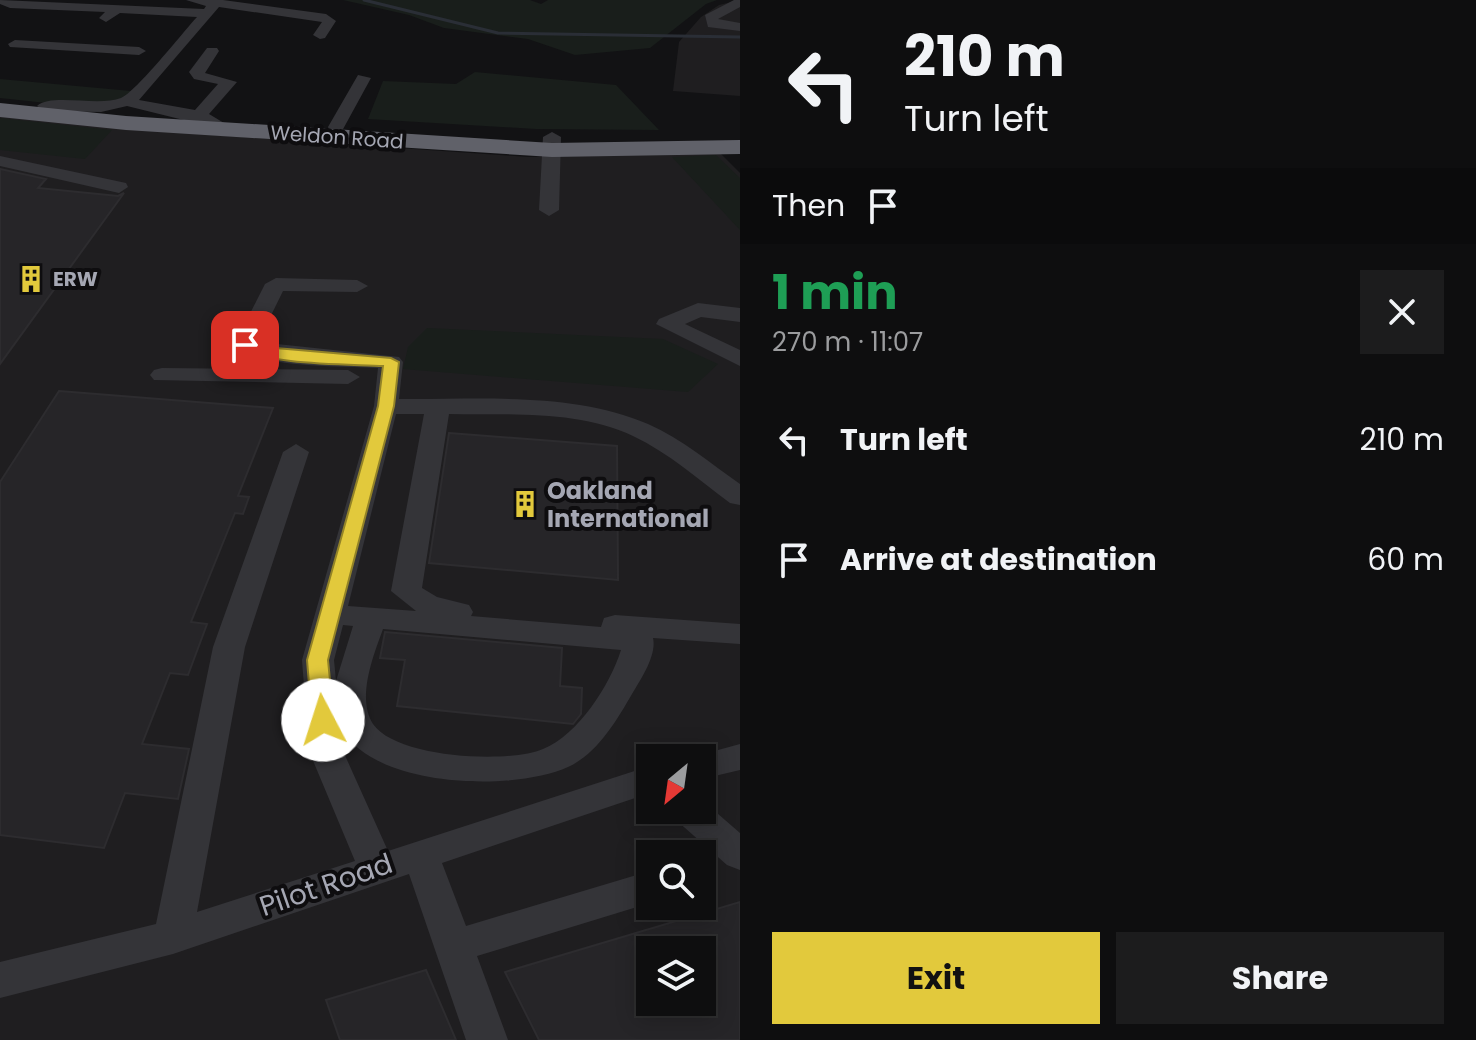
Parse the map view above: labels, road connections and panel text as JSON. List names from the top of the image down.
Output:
{
  "streets": {
    "highway": ["Weldon Road"],
    "street": ["Pilot Road"]
  },
  "places": {
    "building": ["ERW", "Oakland International"]
  },
  "north": "bottom left",
  "page": {
    "turn": ["210 m", "Turn left"],
    "then": "Then",
    "heading": ["1 min", "270 m · 11:07"],
    "list": [
      {
        "name": "Turn left",
        "value": "210 m"
      },
      {
        "name": "Arrive at destination",
        "value": "60 m"
      }
    ],
    "buttons": ["Exit", "Share"]
  }
}
